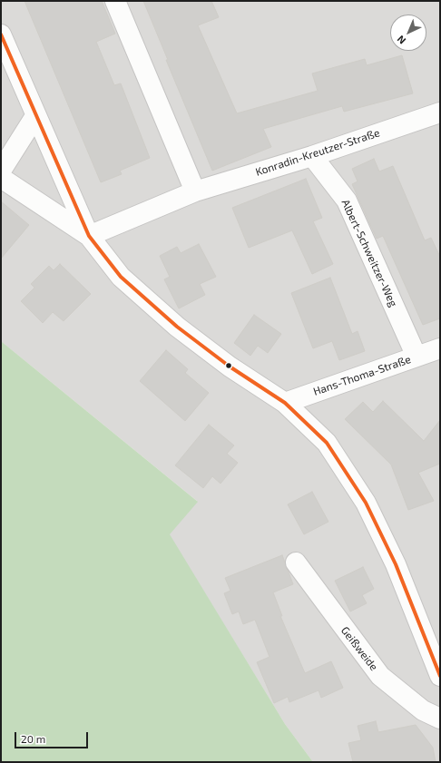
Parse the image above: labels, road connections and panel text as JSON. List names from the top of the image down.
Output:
{
  "streets": {
    "street": [
      "Konradin-Kreutzer-Straße",
      "Albert-Schweitzer-Weg",
      "Hans-Thoma-Straße",
      "Geißweide"
    ]
  },
  "crossings": [
    ["Konradin-Kreutzer-Straße", "Albert-Schweitzer-Weg"],
    ["Albert-Schweitzer-Weg", "Hans-Thoma-Straße"]
  ],
  "scale_bar": "20 m",
  "north": "bottom left"
}
